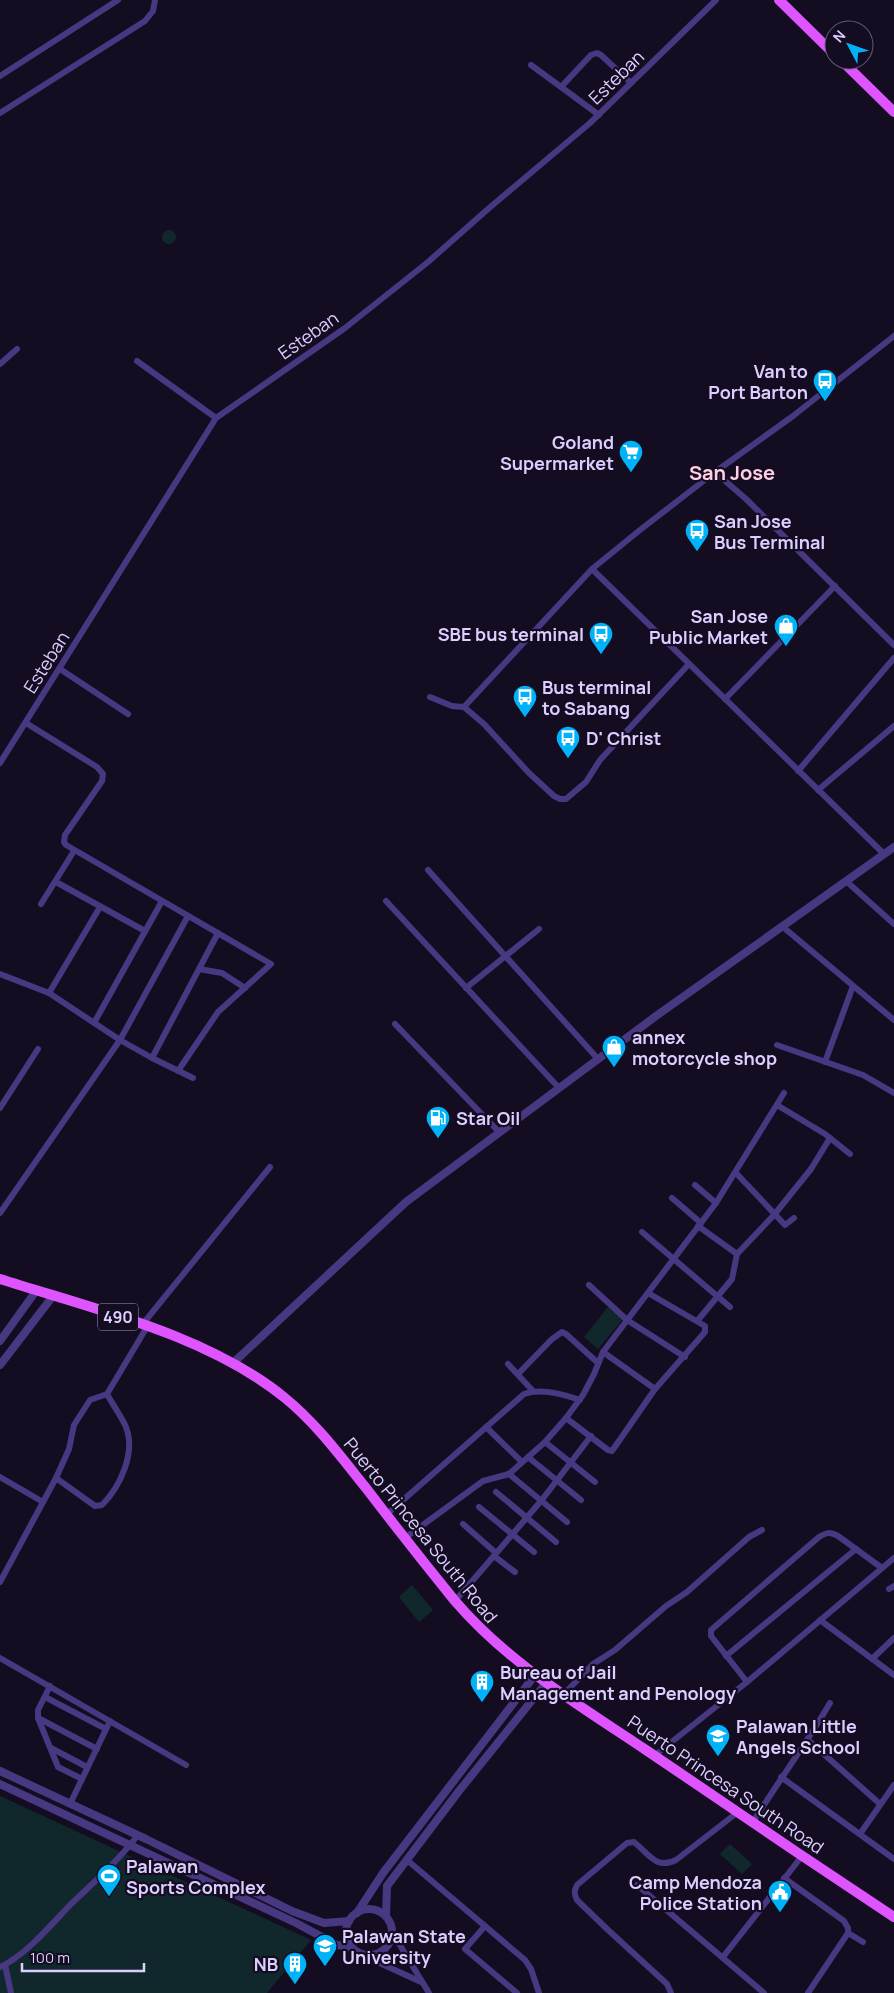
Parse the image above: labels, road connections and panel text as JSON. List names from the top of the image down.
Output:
{
  "streets": {
    "main road": ["490", "Puerto Princesa South Road"],
    "street": ["Esteban"]
  },
  "districts": ["San Jose"],
  "places": {
    "bus stop": [
      "Van to Port Barton",
      "San Jose Bus Terminal",
      "SBE bus terminal",
      "Bus terminal to Sabang",
      "D' Christ"
    ],
    "supermarket": ["Goland Supermarket"],
    "shop": ["San Jose Public Market", "annex motorcycle shop"],
    "fuel station": ["Star Oil"],
    "building": ["Bureau of Jail Management and Penology", "NB"],
    "school or university": ["Palawan Little Angels School", "Palawan State University"],
    "sports": ["Palawan Sports Complex"],
    "public building": ["Camp Mendoza Police Station"]
  },
  "scale_bar": "100 m",
  "north": "top left"
}
